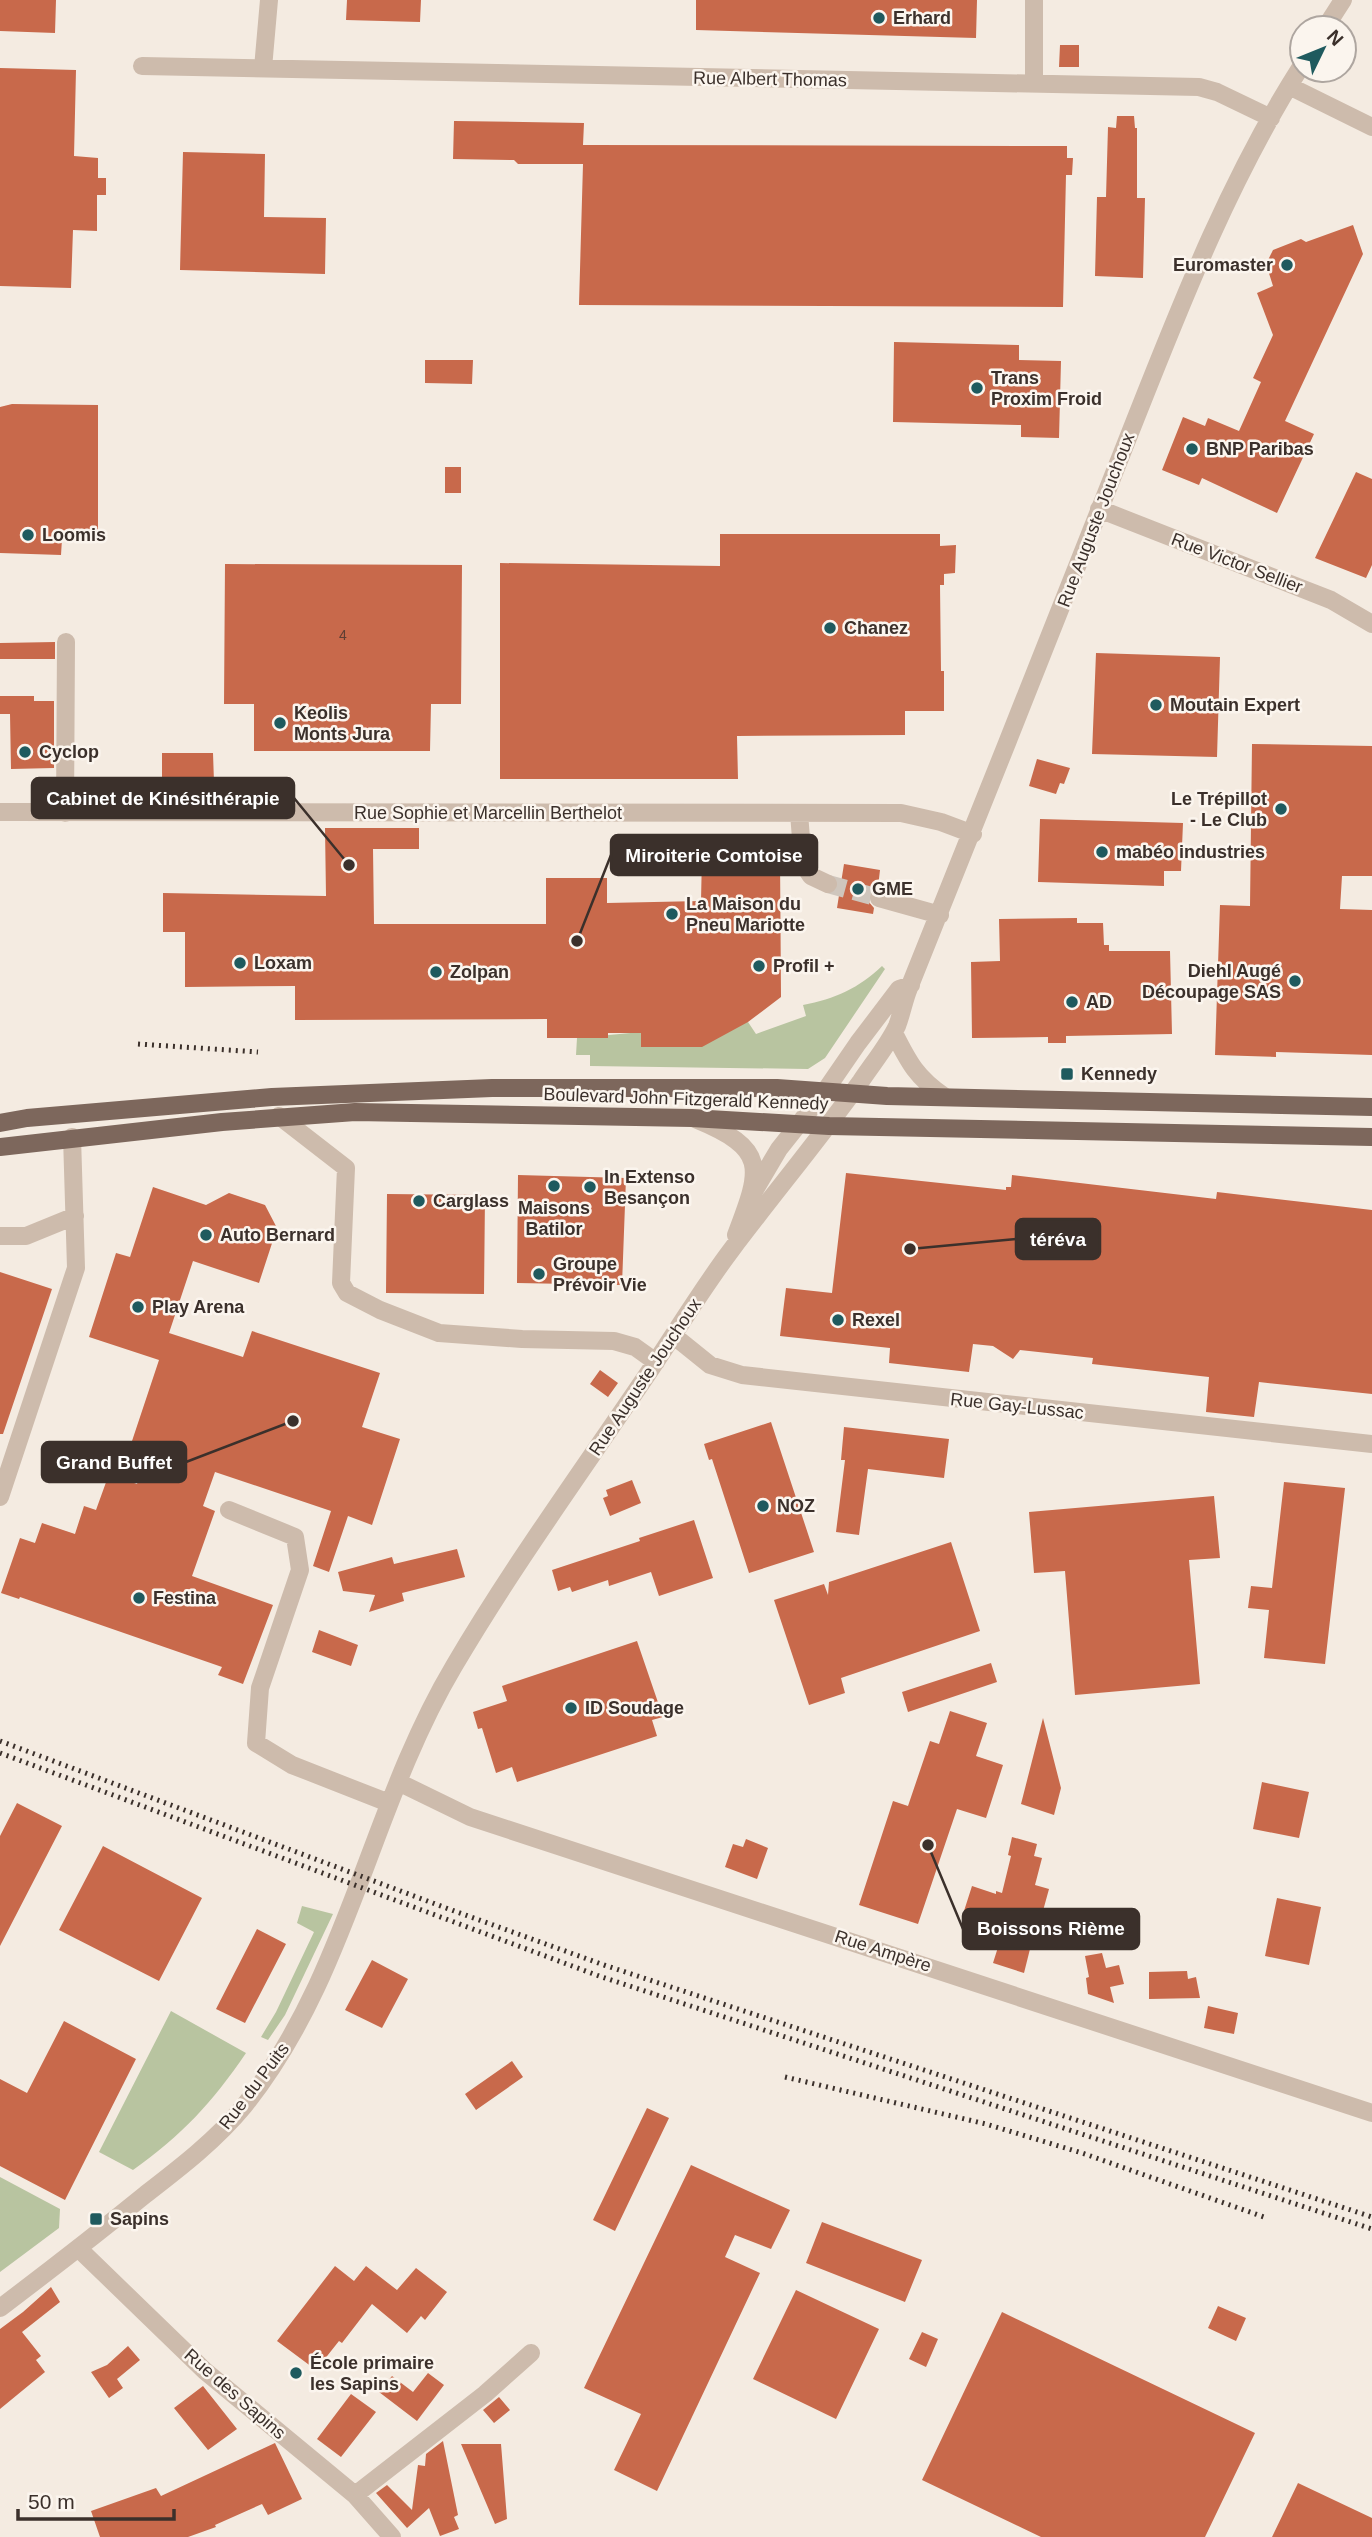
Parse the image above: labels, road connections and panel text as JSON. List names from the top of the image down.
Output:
{
  "streets": {
    "main road": ["Boulevard John Fitzgerald Kennedy"],
    "street": [
      "Rue Albert Thomas",
      "Rue Auguste Jouchoux",
      "Rue Victor Sellier",
      "Rue Sophie et Marcellin Berthelot",
      "Rue Gay-Lussac",
      "Rue Ampère",
      "Rue du Puits",
      "Rue des Sapins"
    ]
  },
  "crossings": [
    ["Rue Albert Thomas", "Rue Auguste Jouchoux"],
    ["Rue Auguste Jouchoux", "Rue Victor Sellier"],
    ["Rue Auguste Jouchoux", "Rue Sophie et Marcellin Berthelot"],
    ["Rue Auguste Jouchoux", "Boulevard John Fitzgerald Kennedy"],
    ["Rue Auguste Jouchoux", "Rue Gay-Lussac"],
    ["Rue Auguste Jouchoux", "Rue Ampère"],
    ["Rue Auguste Jouchoux", "Rue du Puits"],
    ["Rue Ampère", "Rue du Puits"],
    ["Rue du Puits", "Rue des Sapins"]
  ],
  "places": {
    "other": [
      "Erhard",
      "Euromaster",
      "Trans Proxim Froid",
      "BNP Paribas",
      "Loomis",
      "Chanez",
      "Moutain Expert",
      "Keolis Monts Jura",
      "Cyclop",
      "Le Trépillot - Le Club",
      "mabéo industries",
      "Cabinet de Kinésithérapie",
      "GME",
      "La Maison du Pneu Mariotte",
      "Miroiterie Comtoise",
      "Loxam",
      "Profil +",
      "Zolpan",
      "Diehl Augé Découpage SAS",
      "AD",
      "Maisons Batilor",
      "In Extenso Besançon",
      "Carglass",
      "Auto Bernard",
      "téréva",
      "Groupe Prévoir Vie",
      "Play Arena",
      "Rexel",
      "Grand Buffet",
      "NOZ",
      "Festina",
      "ID Soudage",
      "Boissons Rième",
      "École primaire les Sapins"
    ],
    "transit": ["Kennedy", "Sapins"]
  },
  "house_numbers": ["4"],
  "scale_bar": "50 m",
  "north": "top right"
}
